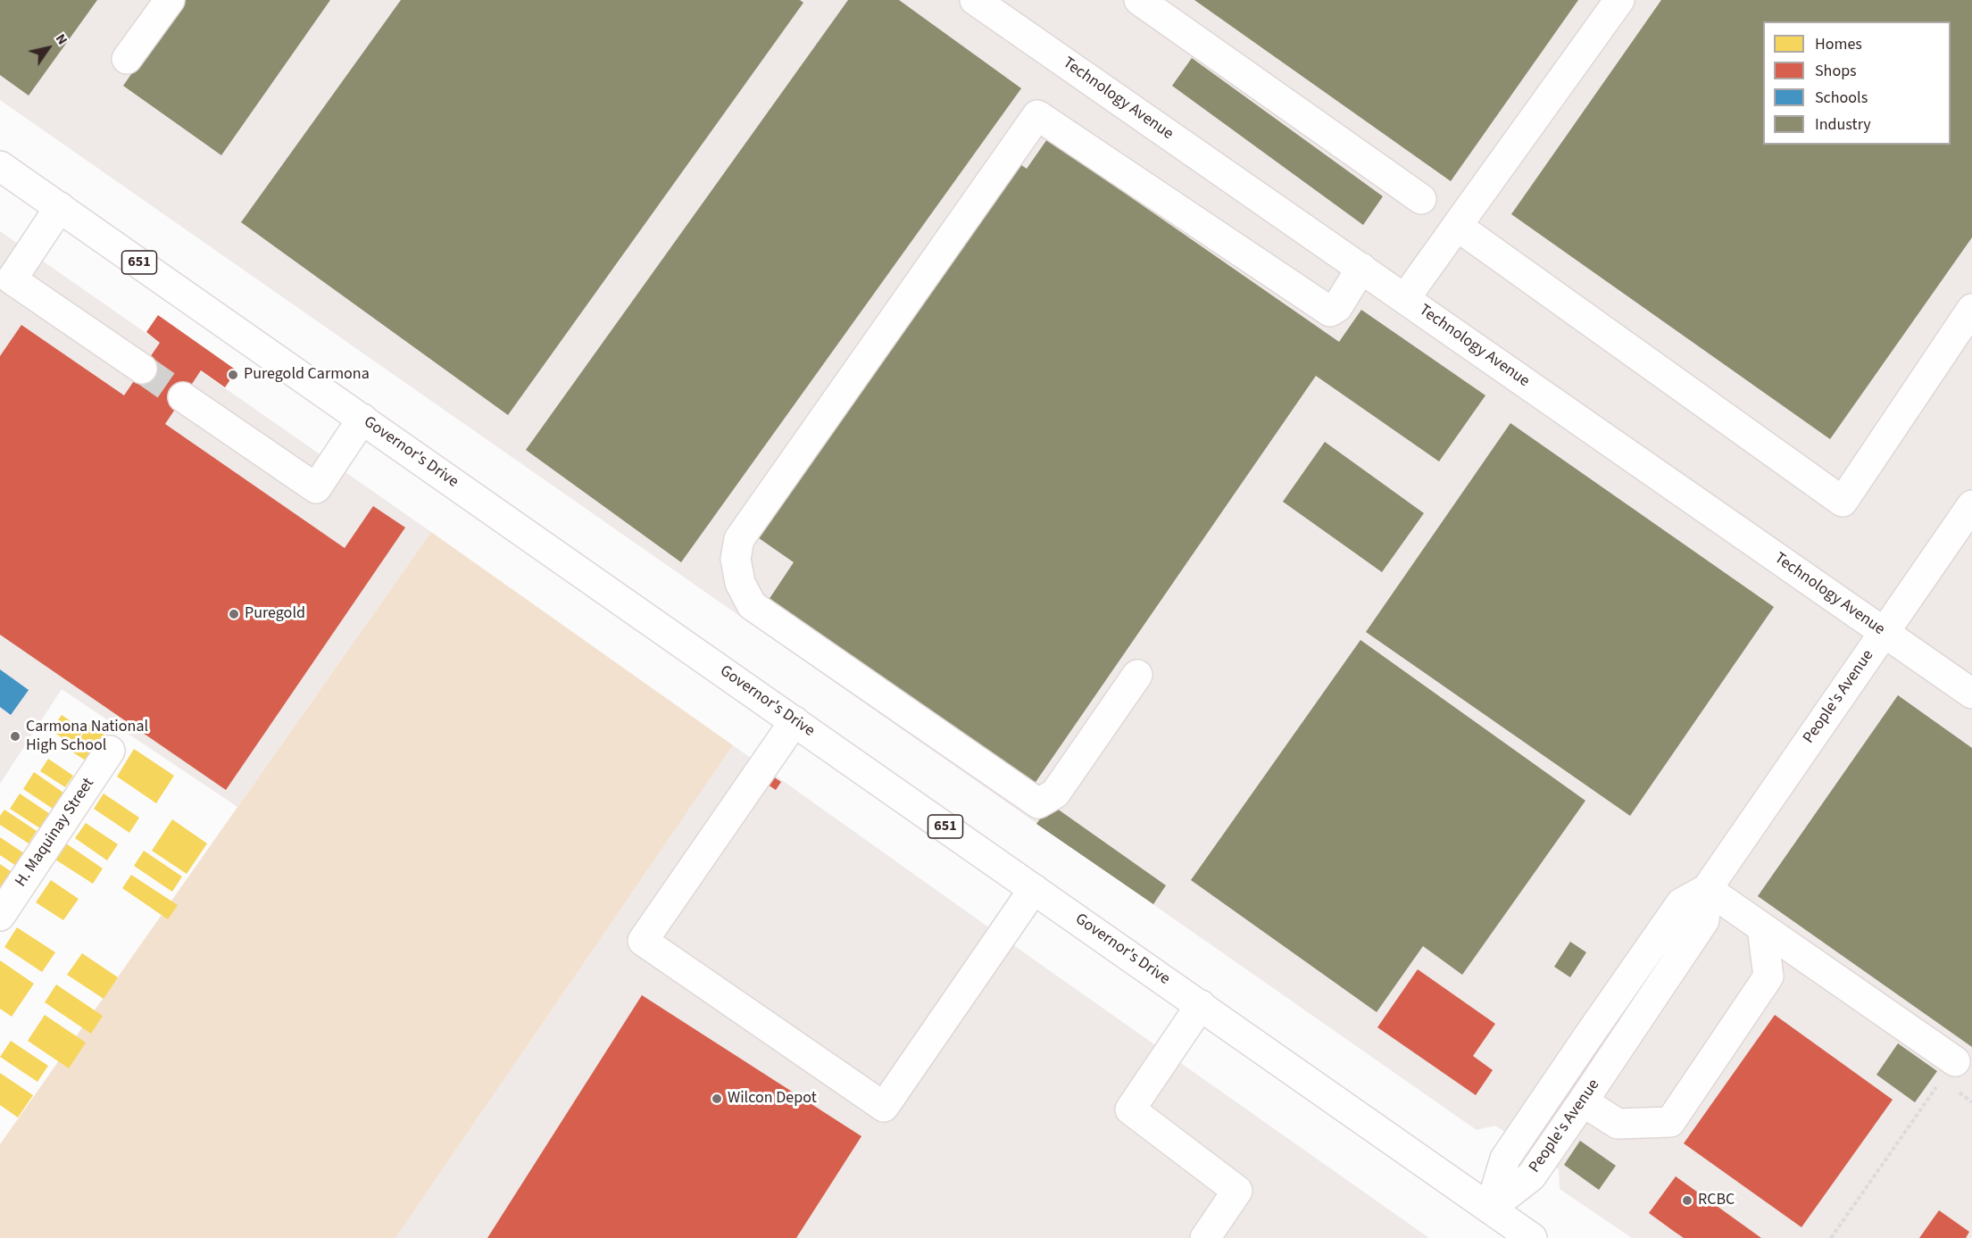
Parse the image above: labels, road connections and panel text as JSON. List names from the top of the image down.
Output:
{
  "streets": {
    "main road": [
      "Technology Avenue",
      "651",
      "Governor's Drive",
      "People's Avenue",
      "H. Maquinay Street"
    ]
  },
  "crossings": [
    ["Technology Avenue", "People's Avenue"],
    ["Governor's Drive", "People's Avenue"]
  ],
  "places": [
    "Puregold Carmona",
    "Puregold",
    "Carmona National High School",
    "Wilcon Depot",
    "RCBC"
  ],
  "legend": [
    "Homes",
    "Shops",
    "Schools",
    "Industry"
  ],
  "north": "top right"
}
